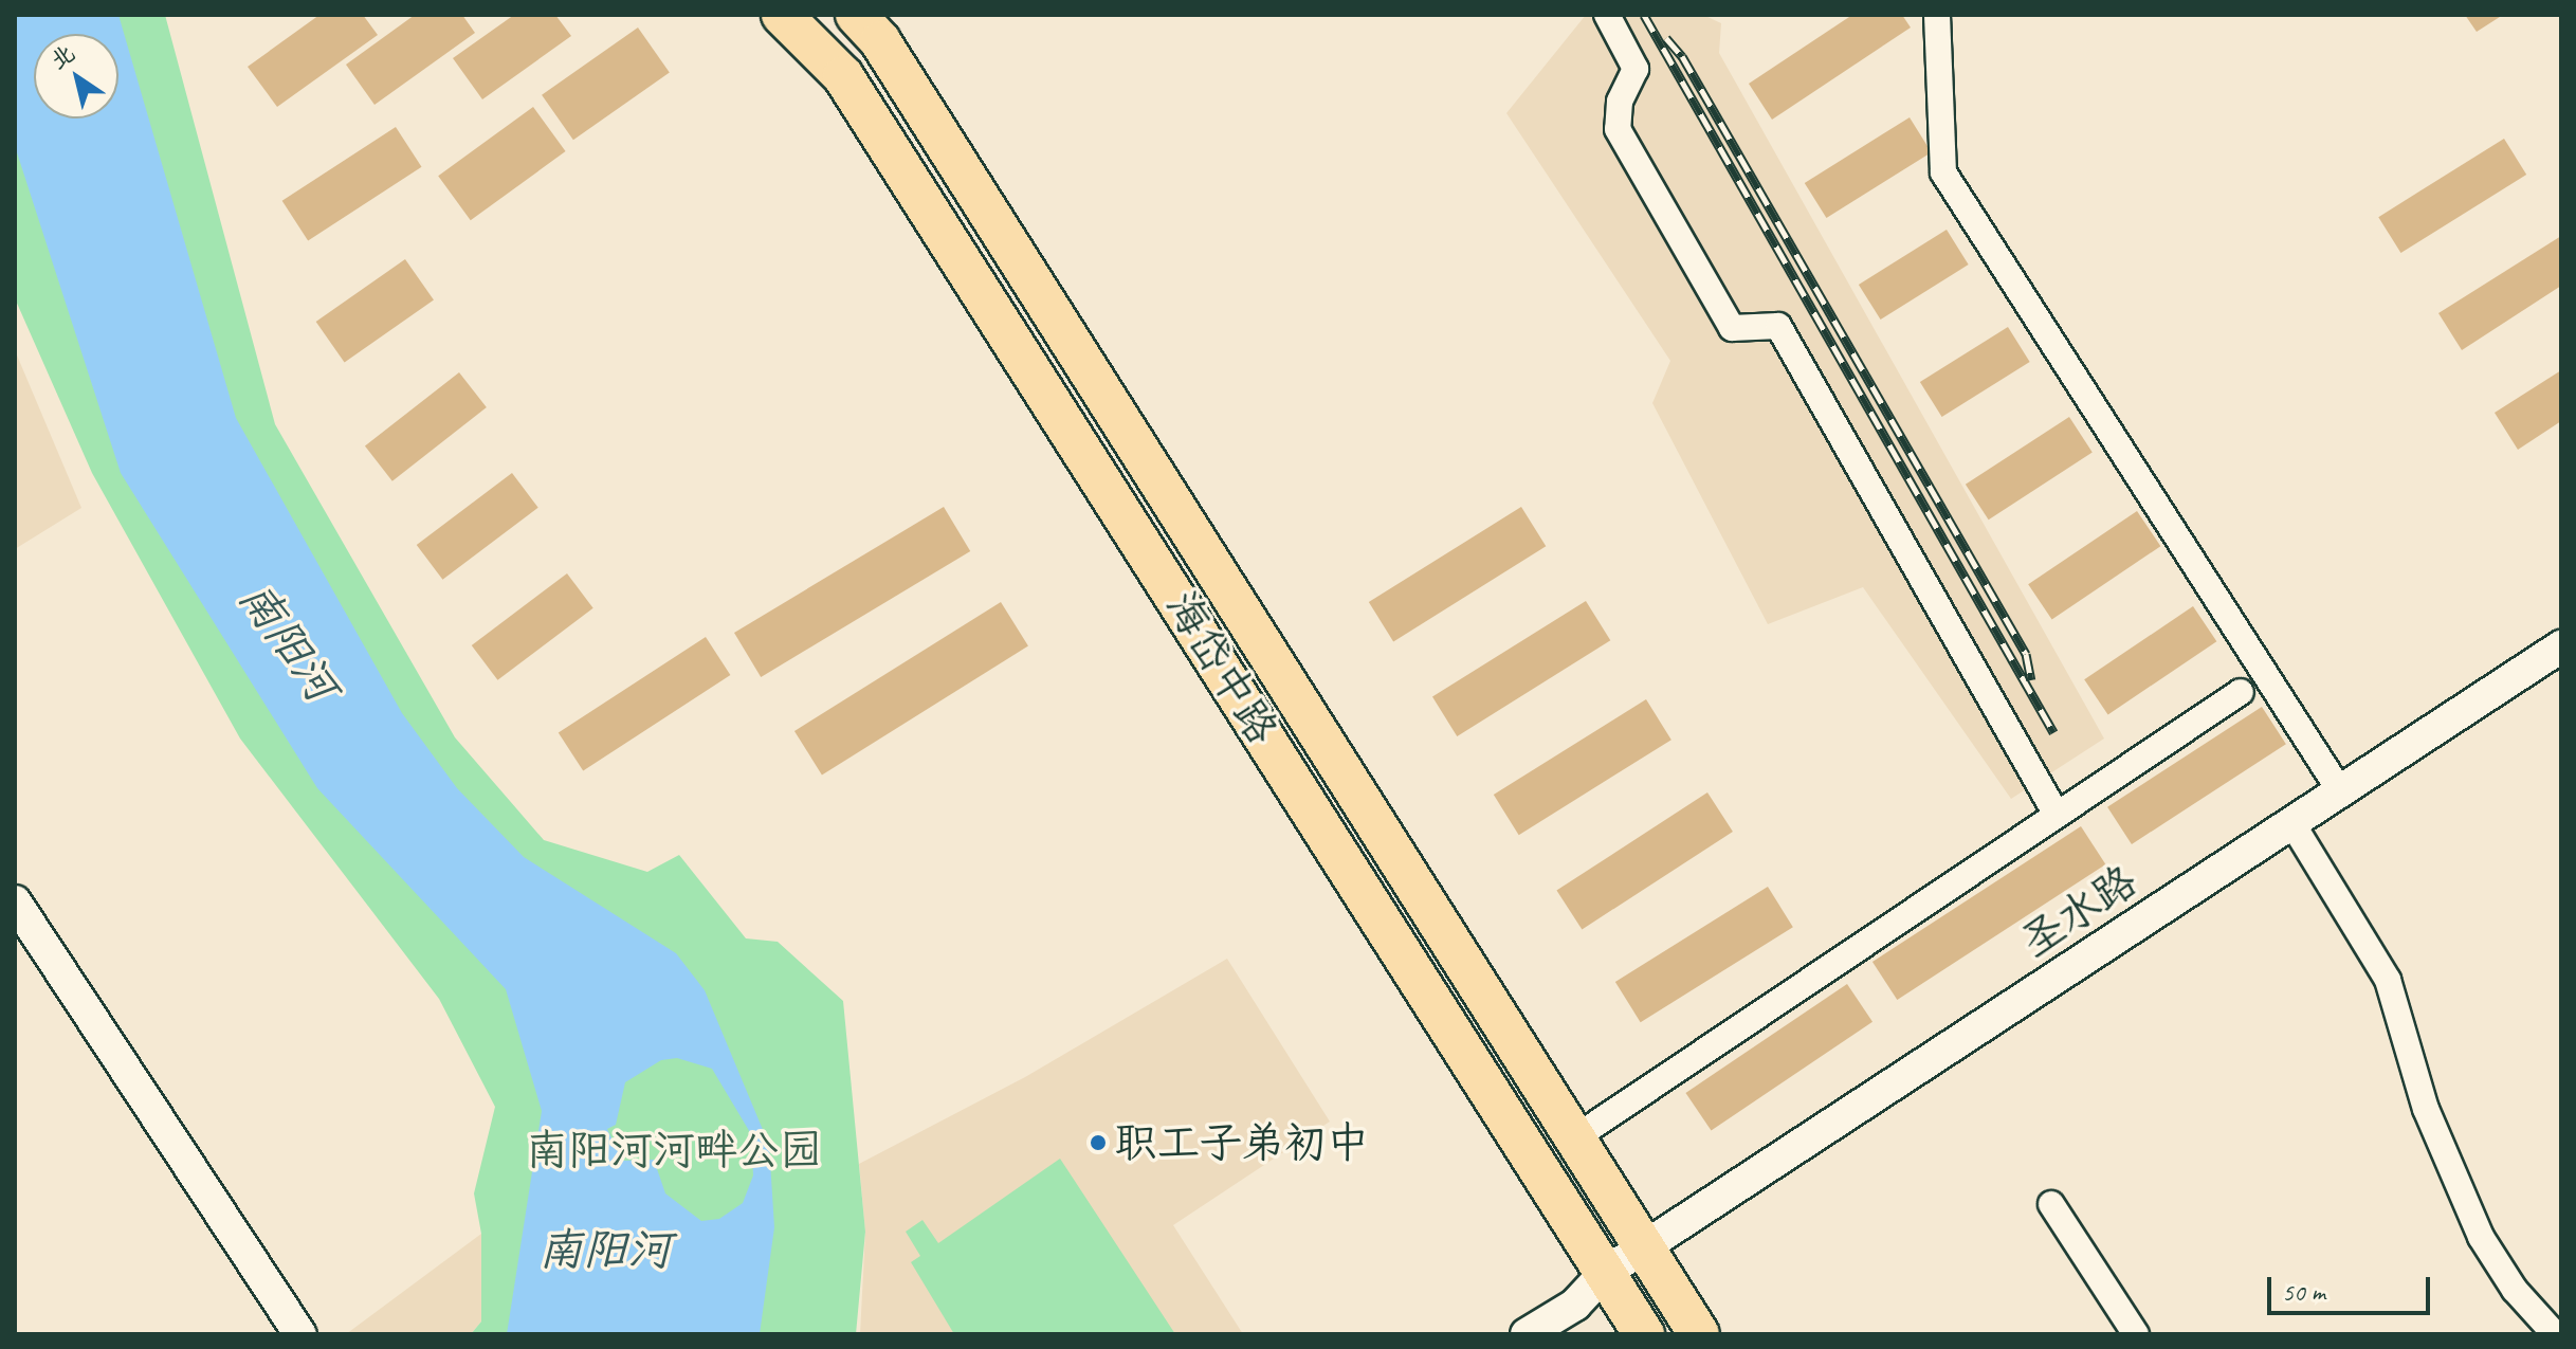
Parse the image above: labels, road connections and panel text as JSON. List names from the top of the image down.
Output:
{
  "streets": {
    "main road": ["海岱中路"],
    "street": ["圣水路"]
  },
  "crossings": [
    ["海岱中路", "圣水路"]
  ],
  "water": ["南阳河"],
  "parks": ["南阳河河畔公园"],
  "places": ["职工子弟初中"],
  "scale_bar": "50 m",
  "north": "top left"
}
